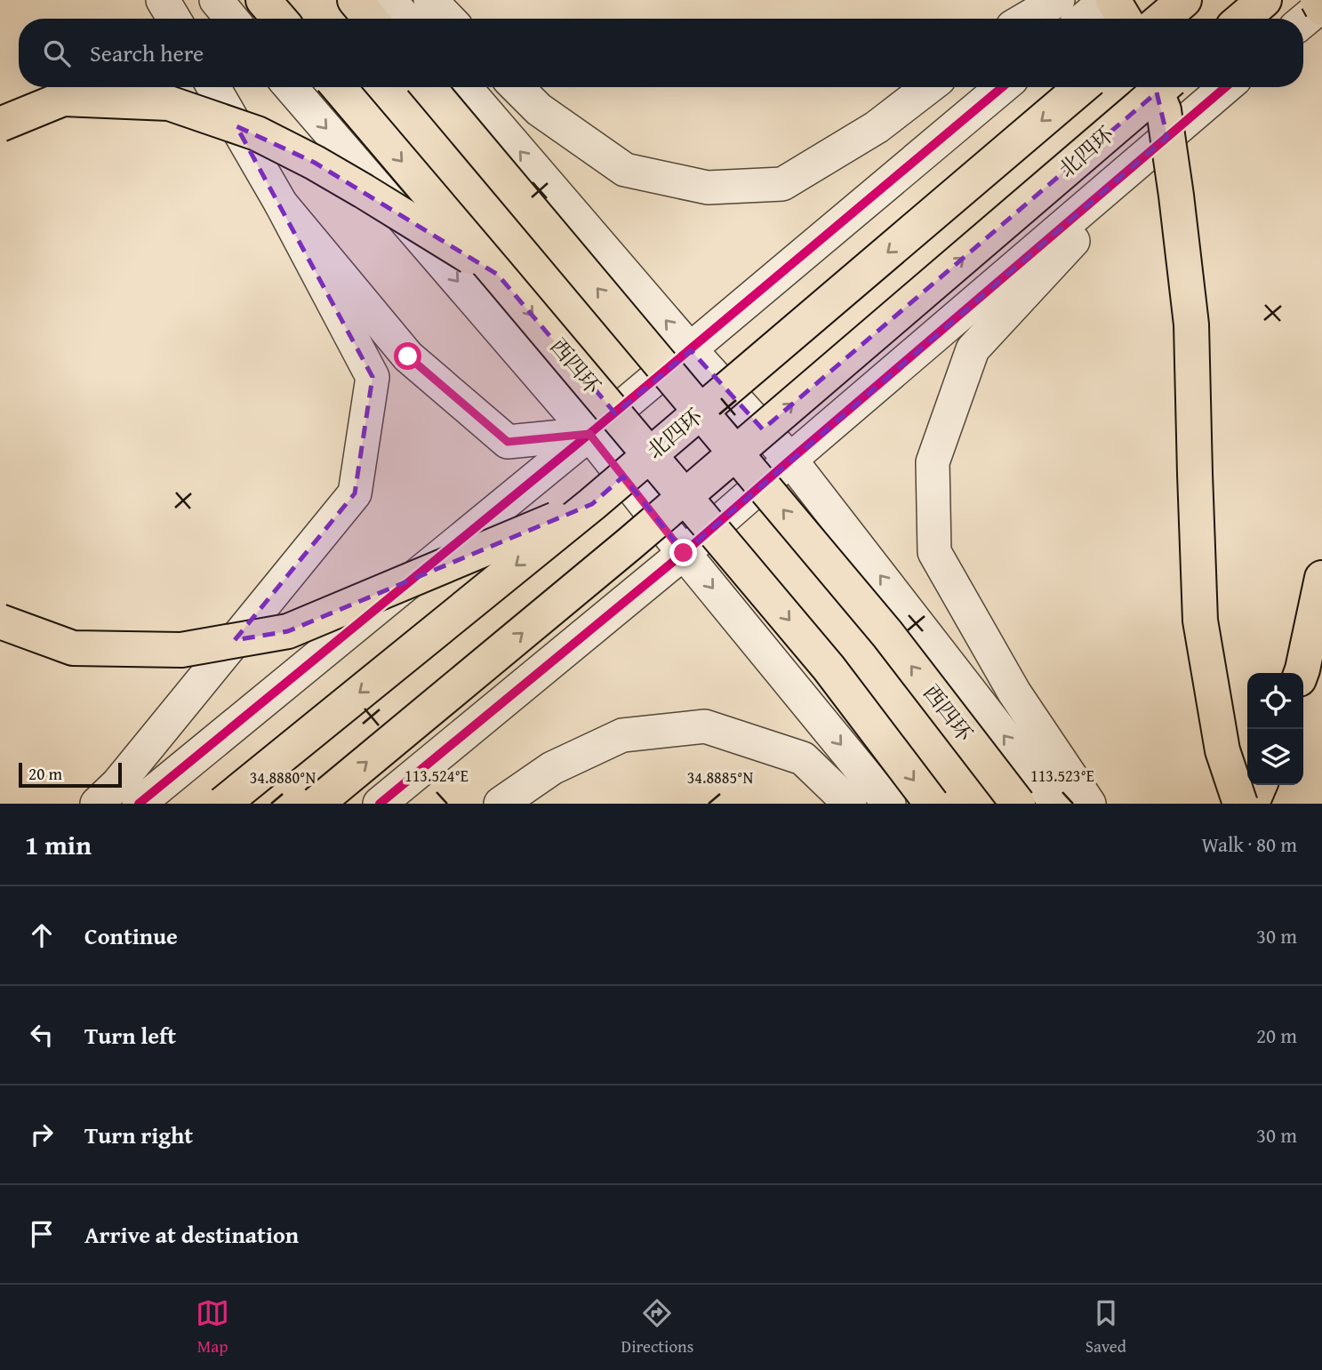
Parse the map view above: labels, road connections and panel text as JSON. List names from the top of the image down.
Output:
{
  "streets": {
    "highway": ["北四环", "西四环"]
  },
  "scale_bar": "20 m",
  "page": {
    "search": "Search here",
    "scale": "20 m",
    "heading": ["1 min", "Walk · 80 m"],
    "list": [
      ["Continue", "30 m"],
      ["Turn left", "20 m"],
      ["Turn right", "30 m"],
      "Arrive at destination"
    ],
    "nav": ["Map", "Directions", "Saved"]
  },
  "coordinates": [
    "113.524°E",
    "113.523°E",
    "34.8880°N",
    "34.8885°N"
  ]
}
